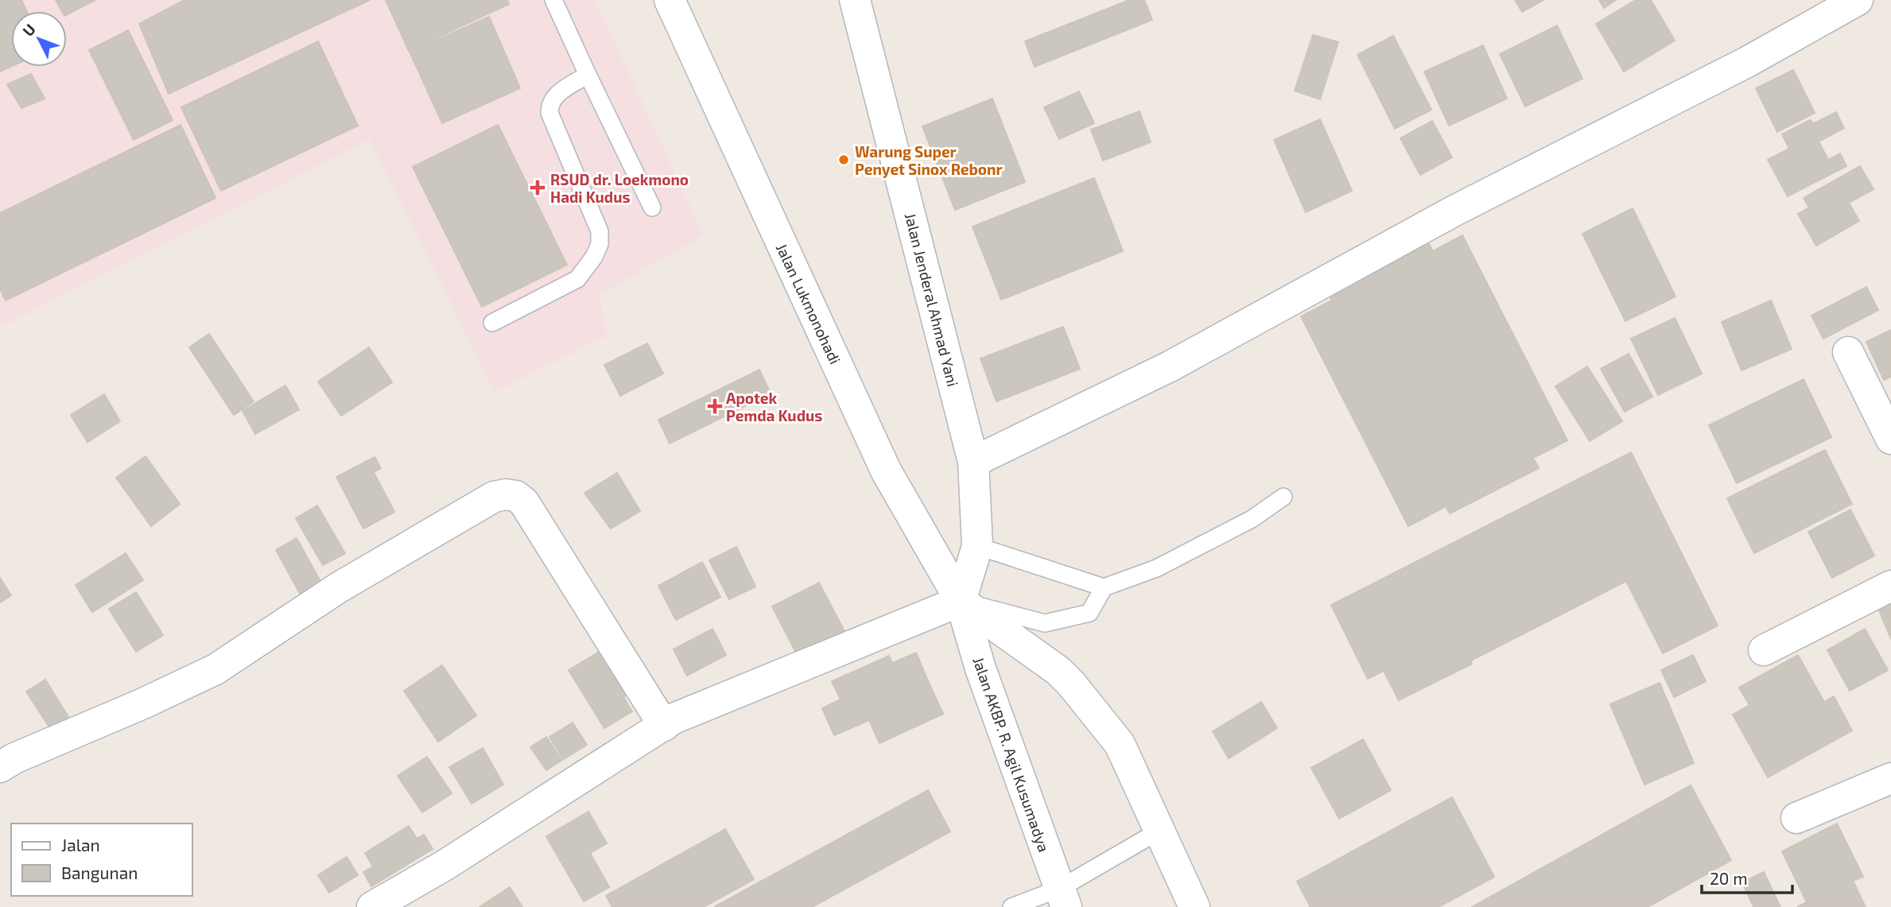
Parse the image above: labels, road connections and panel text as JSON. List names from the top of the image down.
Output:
{
  "streets": {
    "street": ["Jalan Jenderal Ahmad Yani", "Jalan Lukmonohadi", "Jalan AKBP. R. Agil Kusumadya"]
  },
  "crossings": [
    ["Jalan Jenderal Ahmad Yani", "Jalan Lukmonohadi"],
    ["Jalan Jenderal Ahmad Yani", "Jalan AKBP. R. Agil Kusumadya"],
    ["Jalan Lukmonohadi", "Jalan AKBP. R. Agil Kusumadya"]
  ],
  "places": {
    "other": ["Warung Super Penyet Sinox Rebonr"],
    "health": ["RSUD dr. Loekmono Hadi Kudus", "Apotek Pemda Kudus"]
  },
  "legend": ["Jalan", "Bangunan"],
  "scale_bar": "20 m",
  "north": "top left"
}
